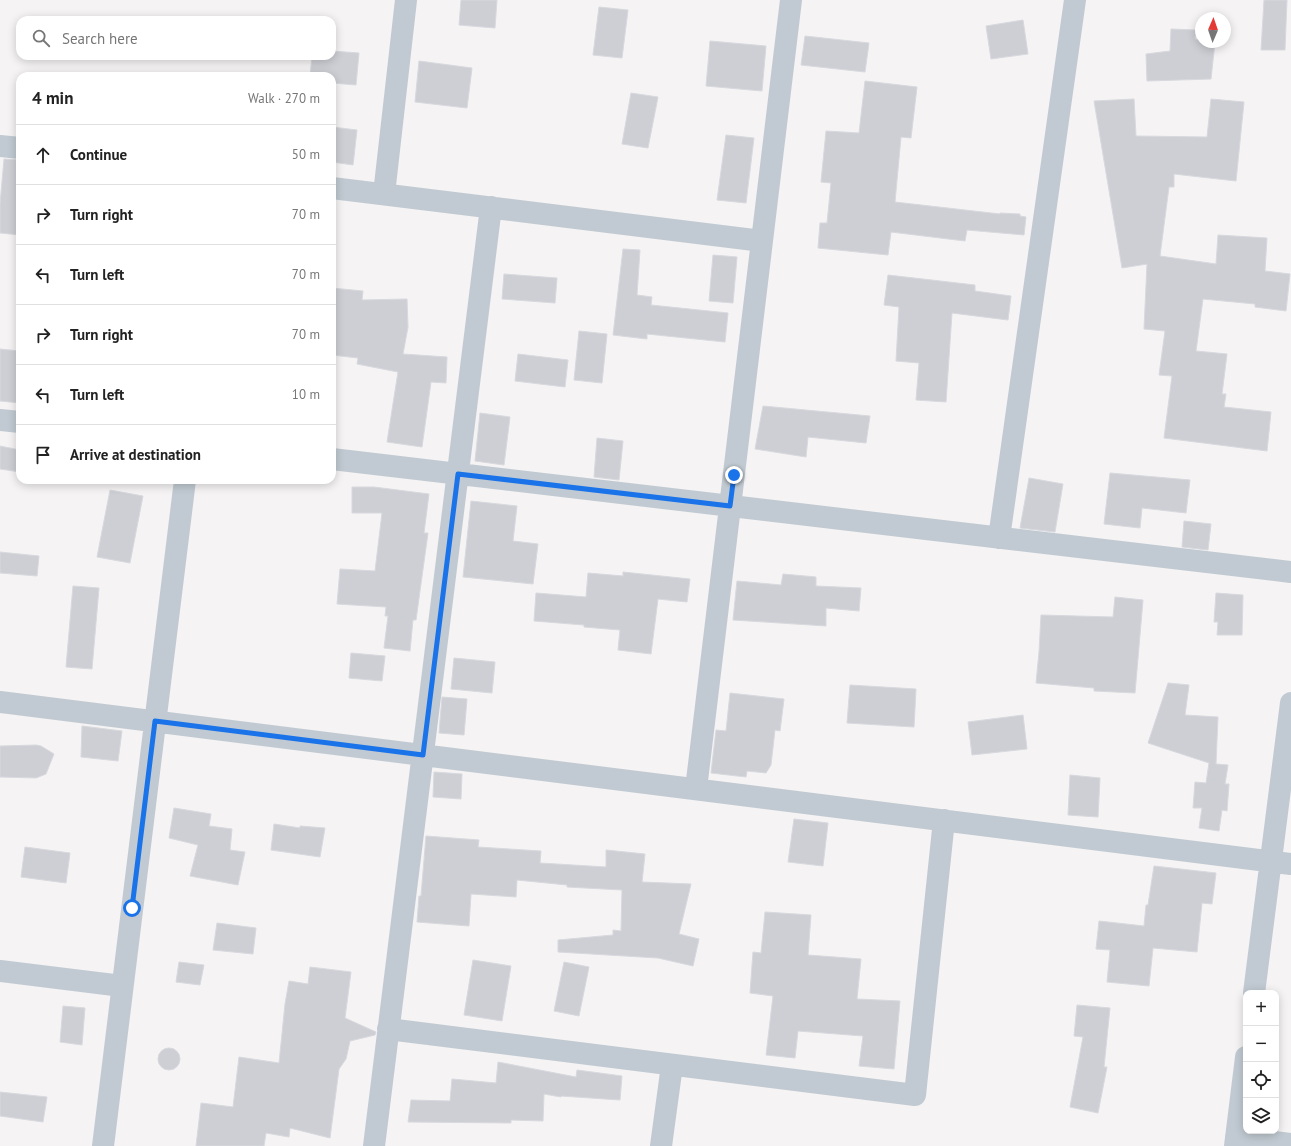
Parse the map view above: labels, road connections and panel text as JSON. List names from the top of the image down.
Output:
{
  "north": "top",
  "page": {
    "search": "Search here",
    "heading": ["4 min", "Walk · 270 m"],
    "list": [
      ["Continue", "50 m"],
      ["Turn right", "70 m"],
      ["Turn left", "70 m"],
      ["Turn right", "70 m"],
      ["Turn left", "10 m"],
      "Arrive at destination"
    ],
    "map_buttons": ["+", "−"]
  }
}
